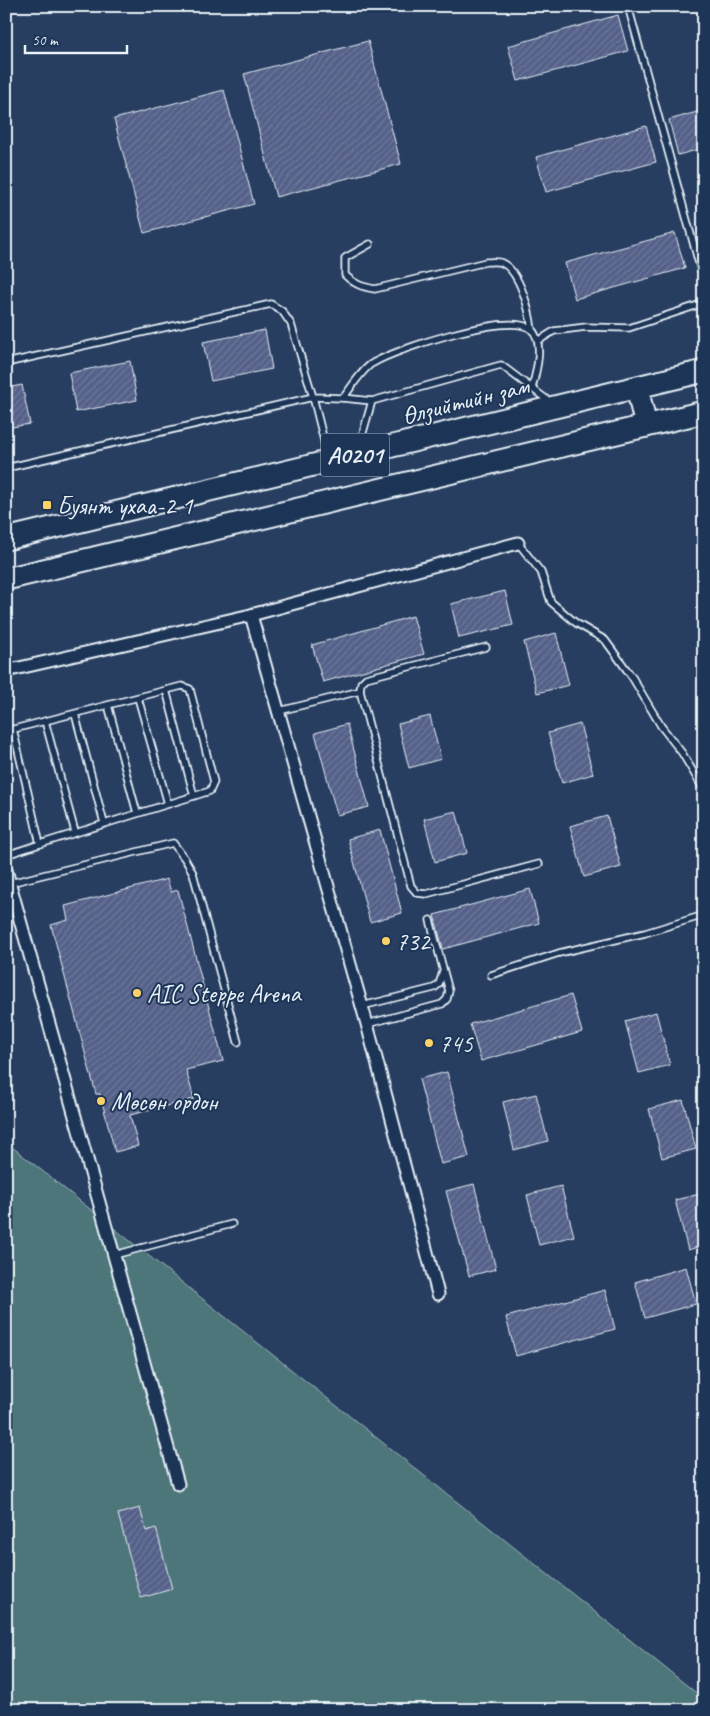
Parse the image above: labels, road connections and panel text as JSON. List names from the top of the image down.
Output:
{
  "streets": {
    "highway": ["Өлзийтийн зам", "A0201"]
  },
  "places": {
    "transit": ["Буянт ухаа-2 1"],
    "other": [
      "732",
      "AIC Steppe Arena",
      "745",
      "Мөсөн ордон"
    ]
  },
  "scale_bar": "50 m"
}
